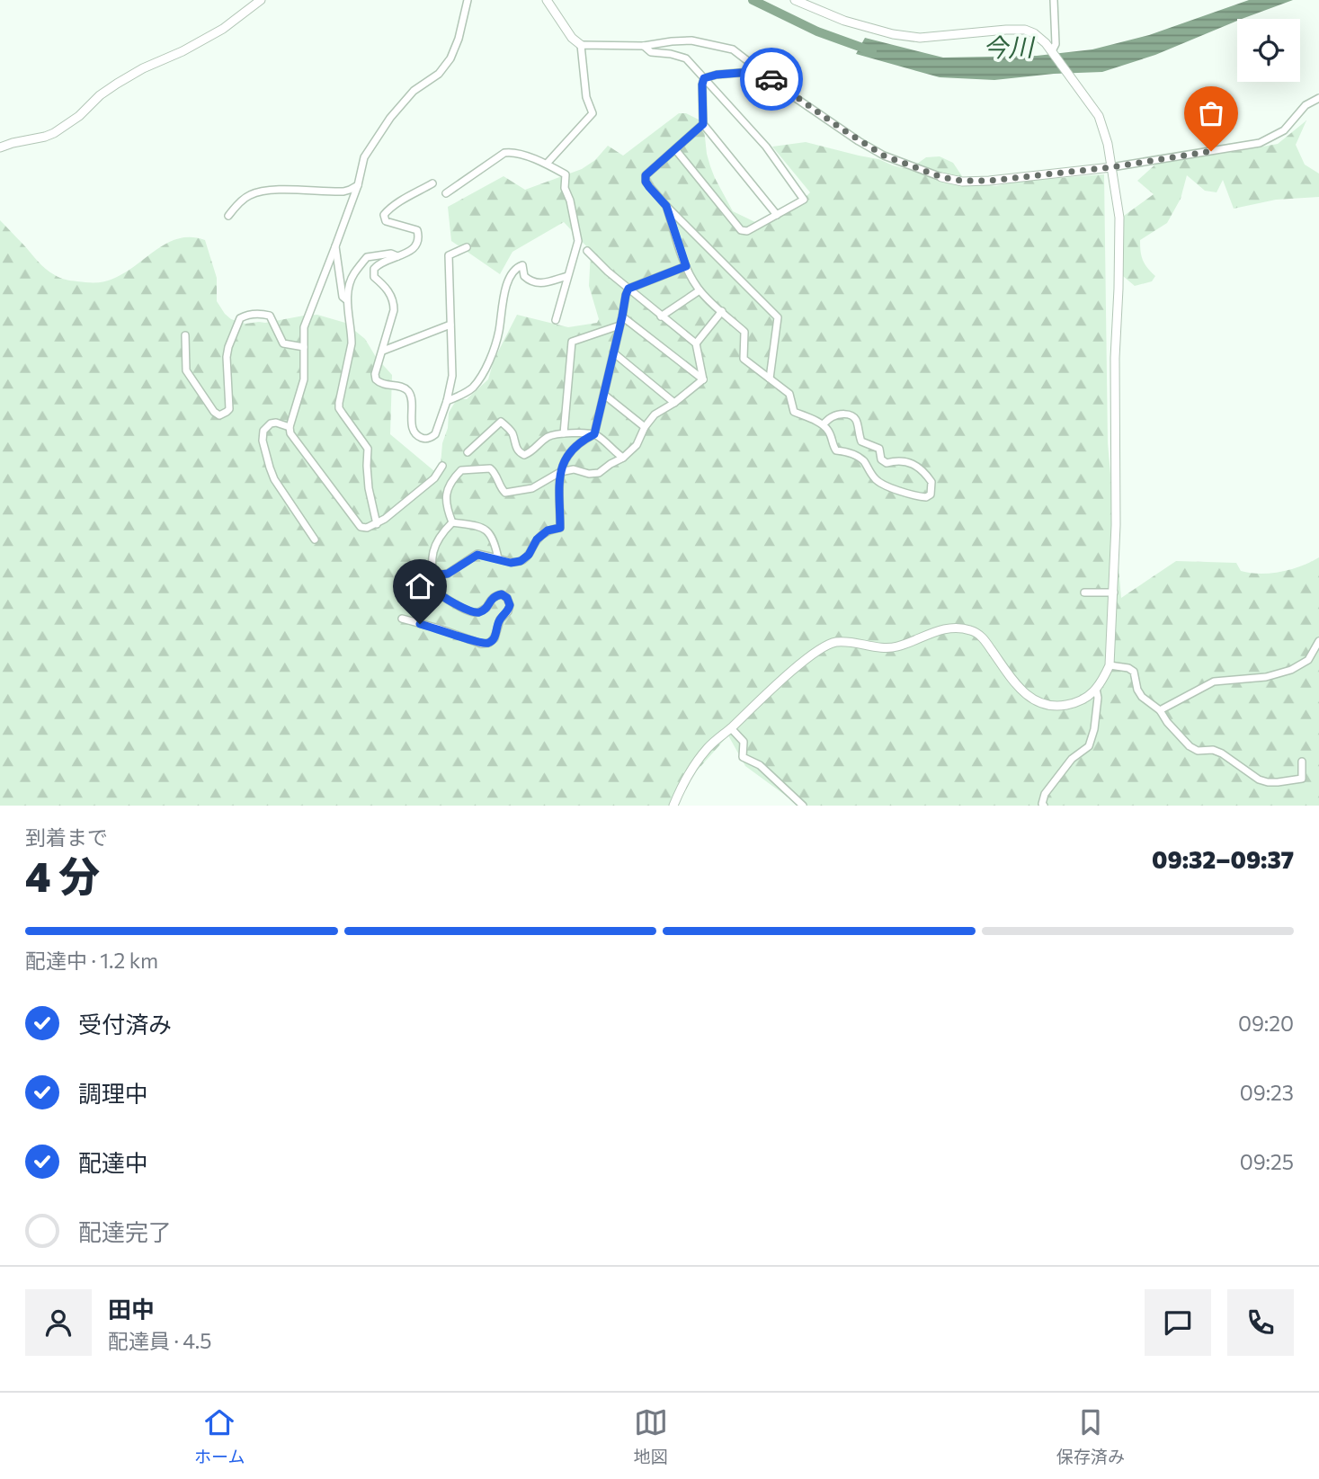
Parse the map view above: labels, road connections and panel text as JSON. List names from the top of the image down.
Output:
{
  "water": ["今川"],
  "page": {
    "heading": ["4 分", "到着まで", "09:32–09:37"],
    "panel": ["田中", "配達員 · 4.5"],
    "bar": "配達中 · 1.2 km",
    "list": [
      ["受付済み", "09:20"],
      ["調理中", "09:23"],
      ["配達中", "09:25"],
      "配達完了"
    ],
    "tabs": ["ホーム", "地図", "保存済み"]
  }
}
